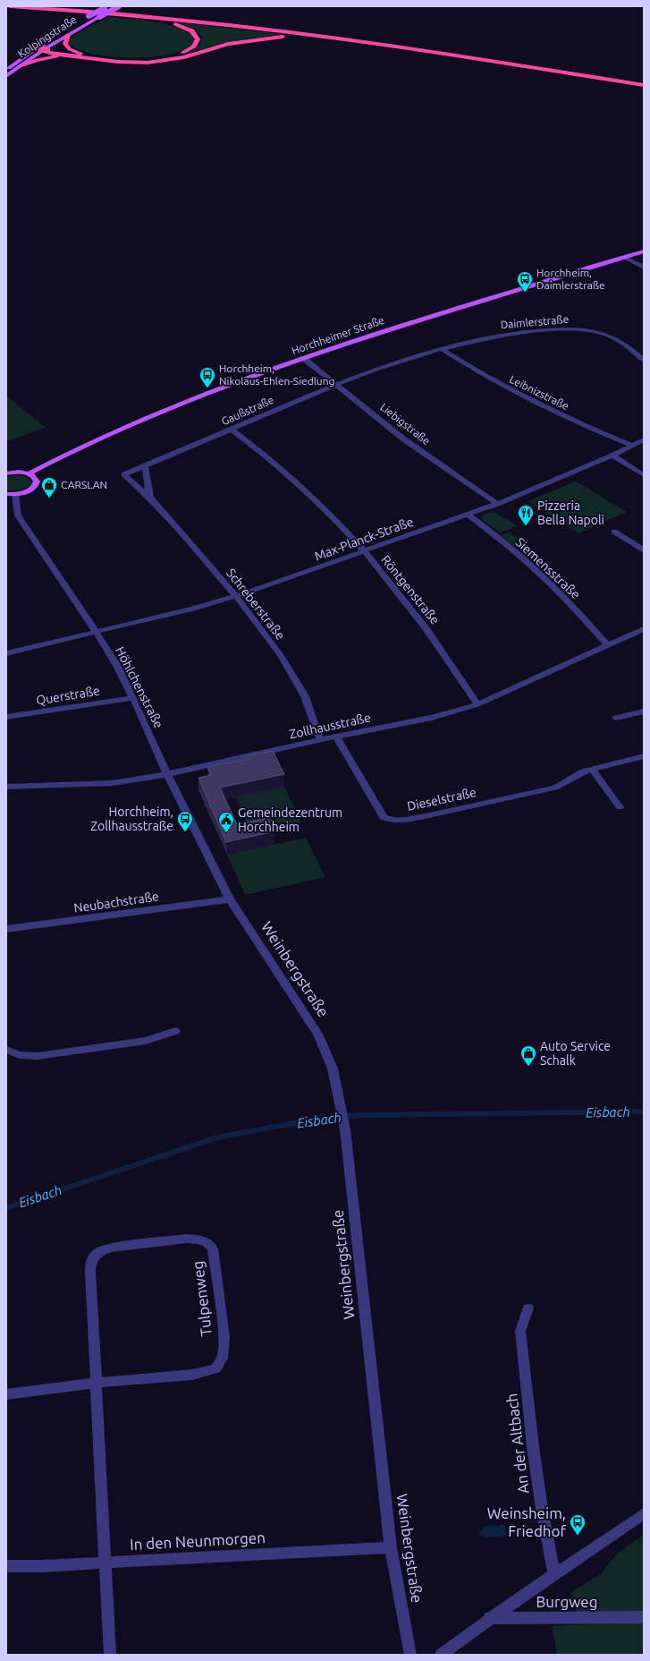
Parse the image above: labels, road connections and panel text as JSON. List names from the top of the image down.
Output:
{
  "streets": {
    "main road": ["Kolpingstraße", "Horchheimer Straße"],
    "street": [
      "Daimlerstraße",
      "Leibnizstraße",
      "Gaußstraße",
      "Liebigstraße",
      "Max-Planck-Straße",
      "Siemensstraße",
      "Röntgenstraße",
      "Schreberstraße",
      "Höhlchenstraße",
      "Querstraße",
      "Zollhausstraße",
      "Dieselstraße",
      "Neubachstraße",
      "Weinbergstraße",
      "Tulpenweg",
      "An der Altbach",
      "In den Neunmorgen",
      "Burgweg"
    ]
  },
  "crossings": [
    ["Daimlerstraße", "Leibnizstraße"],
    ["Daimlerstraße", "Gaußstraße"],
    ["Horchheimer Straße", "Liebigstraße"],
    ["Leibnizstraße", "Gaußstraße"],
    ["Leibnizstraße", "Max-Planck-Straße"],
    ["Gaußstraße", "Liebigstraße"],
    ["Gaußstraße", "Röntgenstraße"],
    ["Gaußstraße", "Schreberstraße"],
    ["Liebigstraße", "Max-Planck-Straße"],
    ["Max-Planck-Straße", "Siemensstraße"],
    ["Max-Planck-Straße", "Röntgenstraße"],
    ["Max-Planck-Straße", "Schreberstraße"],
    ["Max-Planck-Straße", "Höhlchenstraße"],
    ["Siemensstraße", "Zollhausstraße"],
    ["Röntgenstraße", "Zollhausstraße"],
    ["Schreberstraße", "Zollhausstraße"],
    ["Höhlchenstraße", "Querstraße"],
    ["Höhlchenstraße", "Zollhausstraße"],
    ["Höhlchenstraße", "Neubachstraße"],
    ["Höhlchenstraße", "Weinbergstraße"],
    ["Zollhausstraße", "Dieselstraße"],
    ["Neubachstraße", "Weinbergstraße"],
    ["Weinbergstraße", "In den Neunmorgen"],
    ["Tulpenweg", "In den Neunmorgen"]
  ],
  "water": ["Eisbach"],
  "places": {
    "bus stop": [
      "Horchheim, Daimlerstraße",
      "Horchheim, Nikolaus-Ehlen-Siedlung",
      "Horchheim, Zollhausstraße",
      "Weinsheim, Friedhof"
    ],
    "shop": ["CARSLAN", "Auto Service Schalk"],
    "restaurant": ["Pizzeria Bella Napoli"],
    "public building": ["Gemeindezentrum Horchheim"]
  }
}
